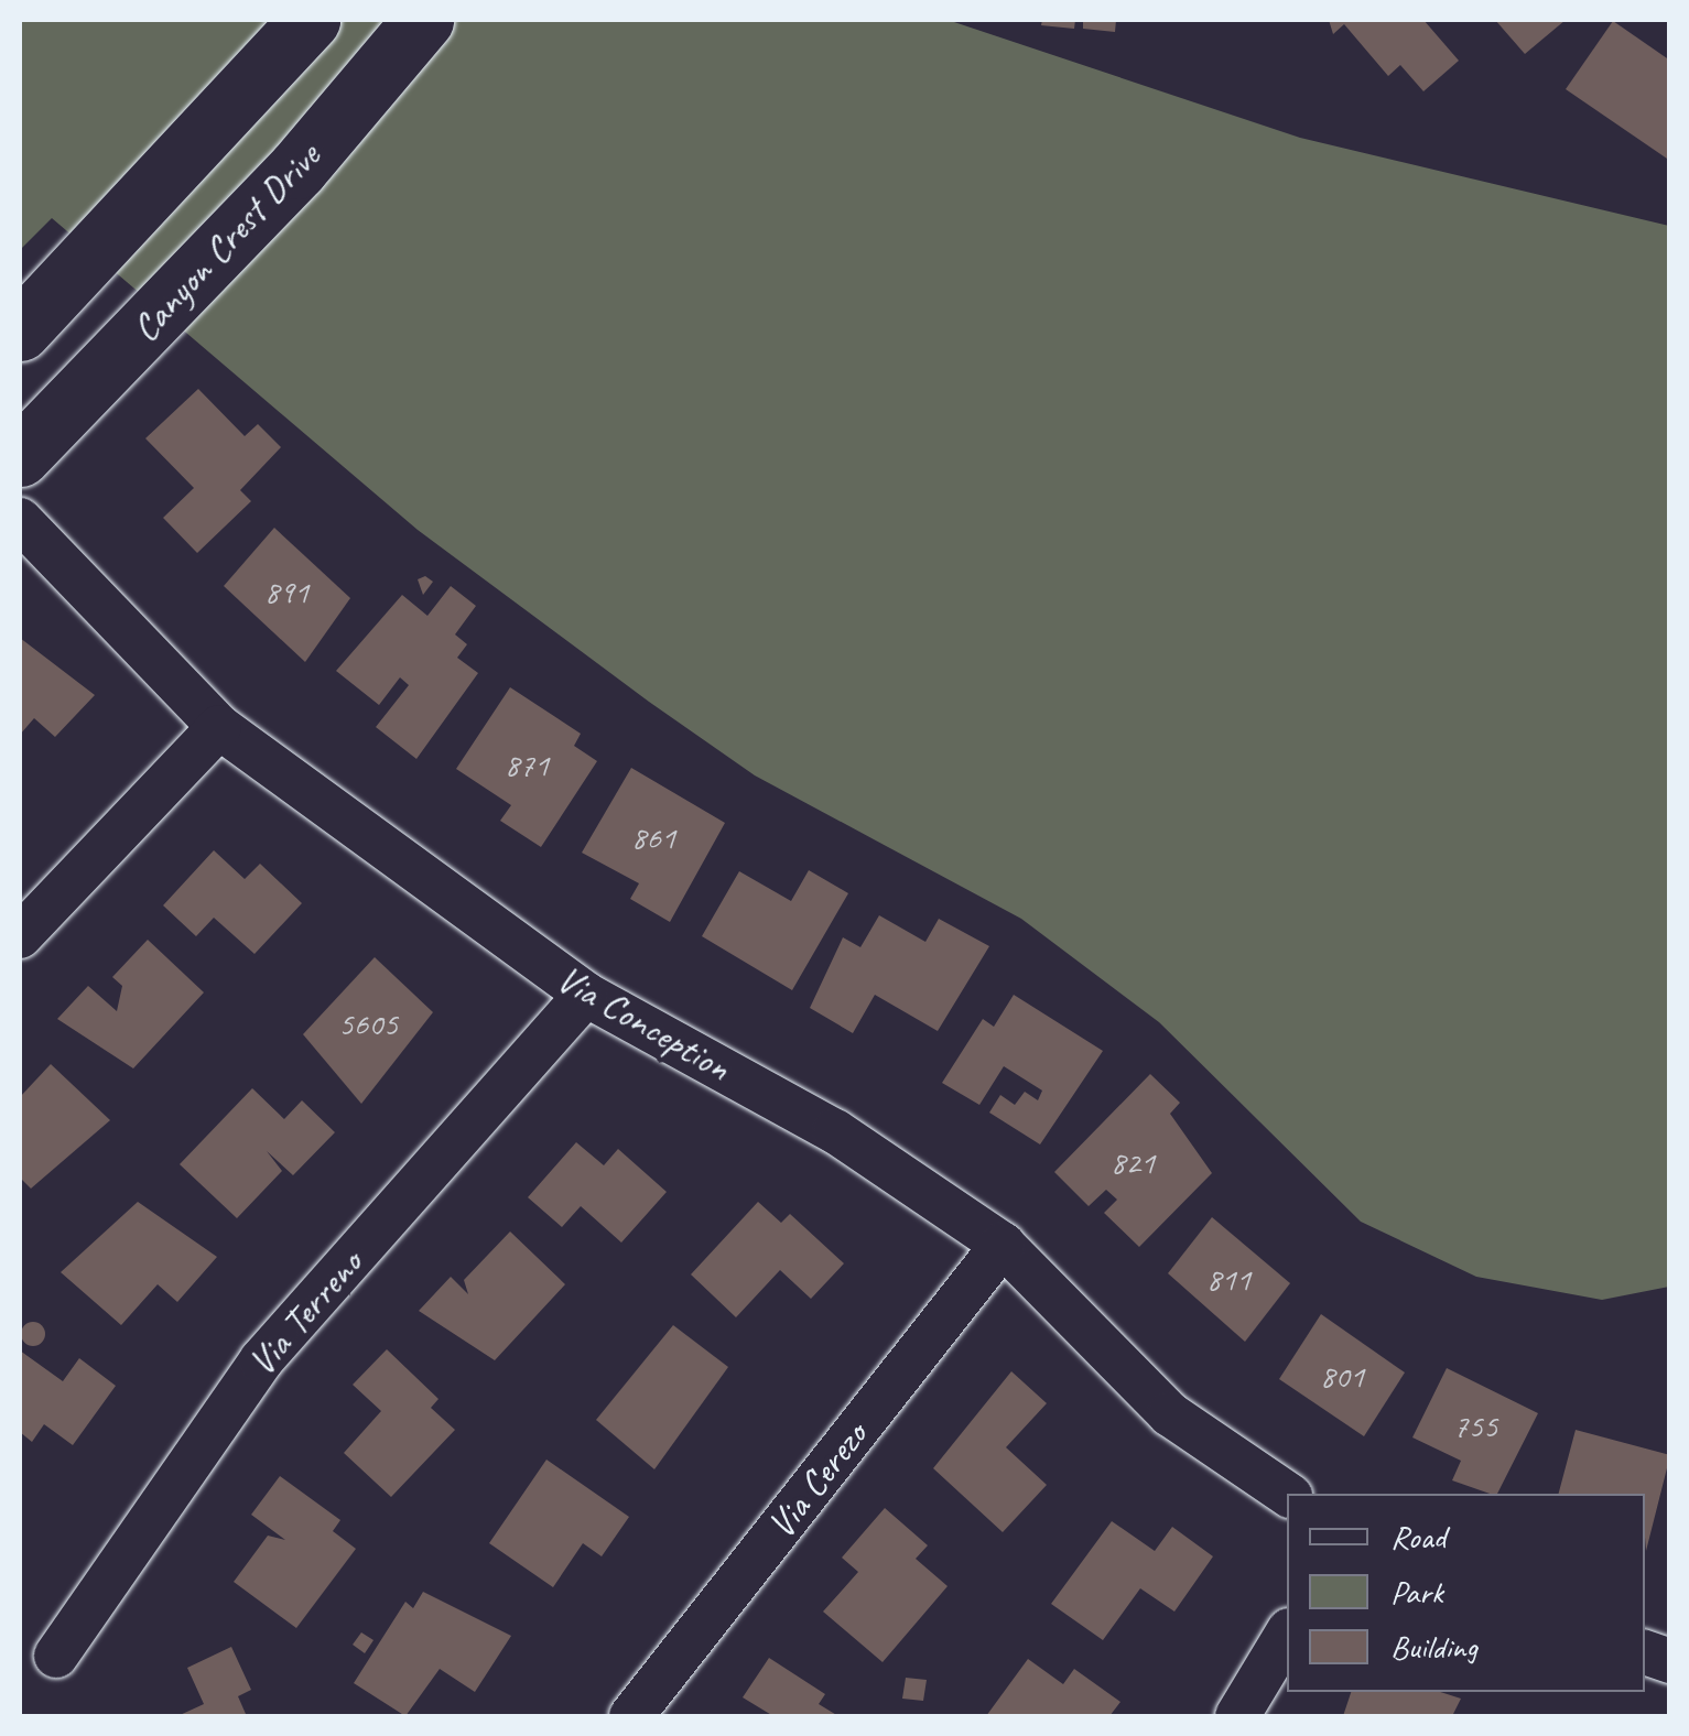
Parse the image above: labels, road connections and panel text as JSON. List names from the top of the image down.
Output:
{
  "streets": {
    "main road": ["Canyon Crest Drive"],
    "street": ["Via Conception", "Via Terreno", "Via Cerezo"]
  },
  "crossings": [
    ["Via Conception", "Via Terreno"],
    ["Via Conception", "Via Cerezo"]
  ],
  "house_numbers": [
    "891",
    "871",
    "861",
    "5605",
    "821",
    "811",
    "801",
    "755"
  ],
  "legend": ["Road", "Park", "Building"]
}
